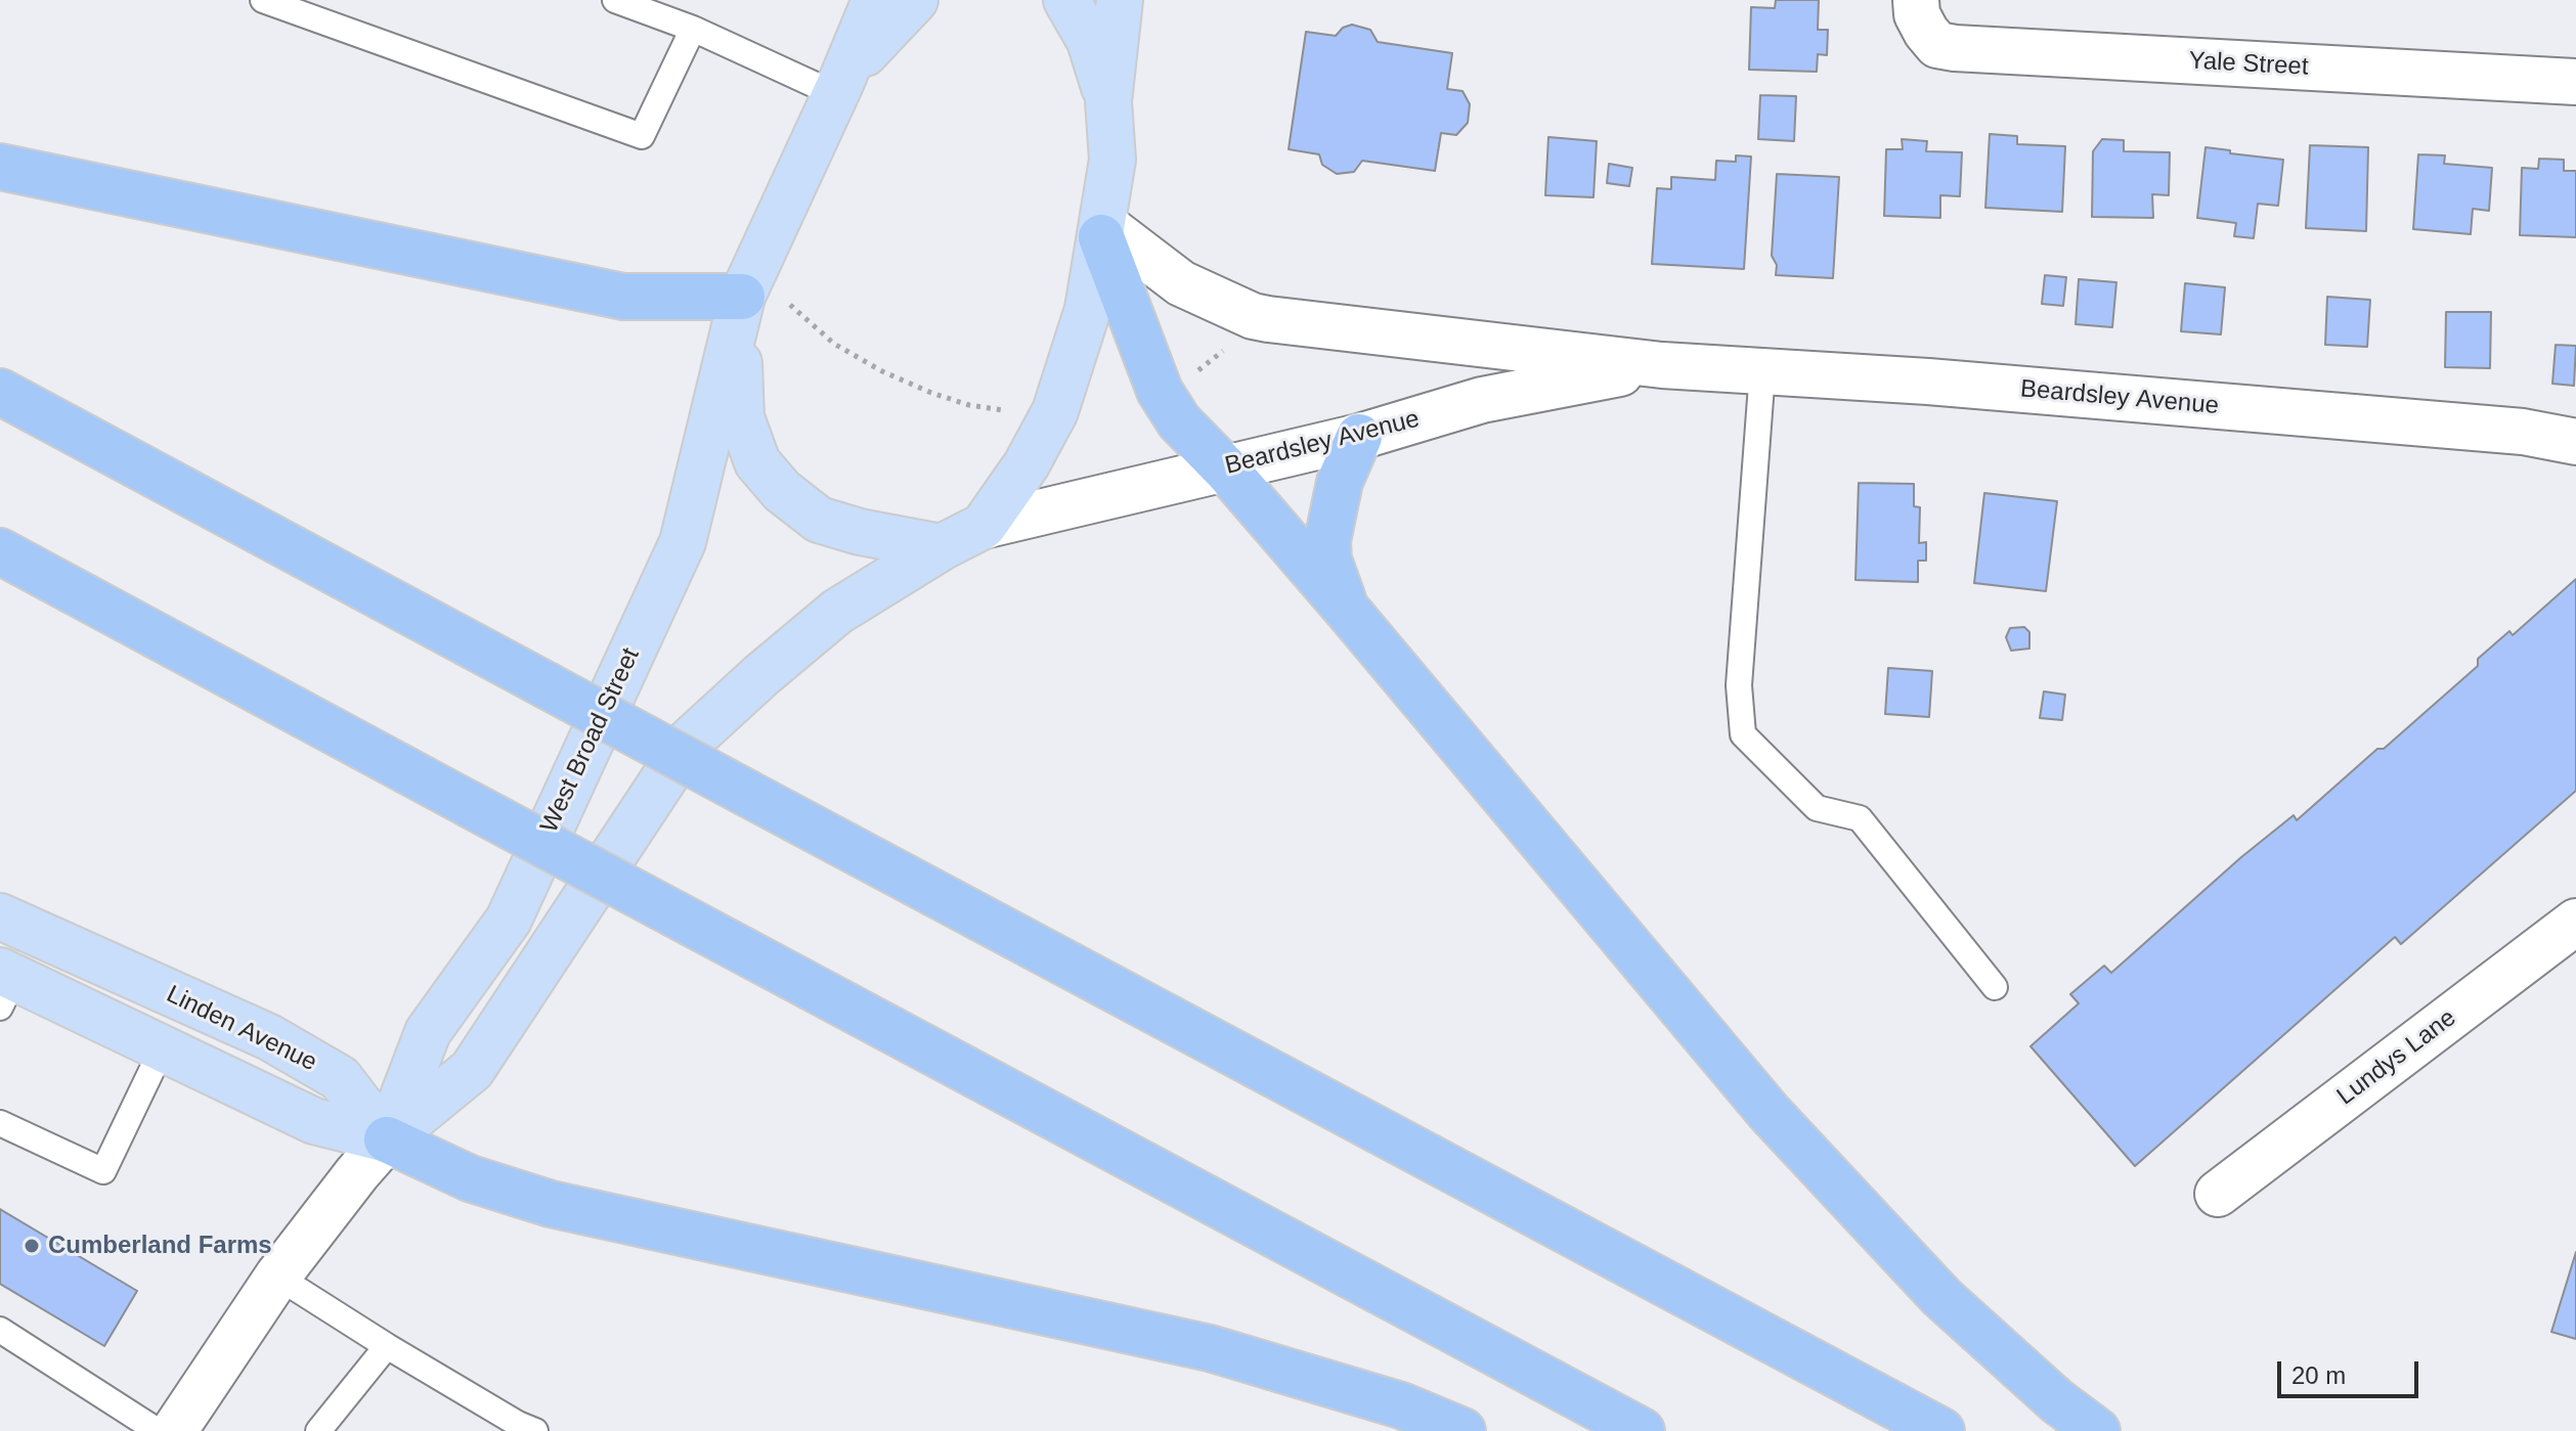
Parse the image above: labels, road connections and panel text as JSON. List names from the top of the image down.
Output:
{
  "streets": {
    "main road": ["West Broad Street", "Linden Avenue"],
    "street": ["Yale Street", "Beardsley Avenue", "Lundys Lane"]
  },
  "crossings": [
    ["Beardsley Avenue", "West Broad Street"],
    ["West Broad Street", "Linden Avenue"]
  ],
  "places": ["Cumberland Farms"],
  "scale_bar": "20 m"
}
